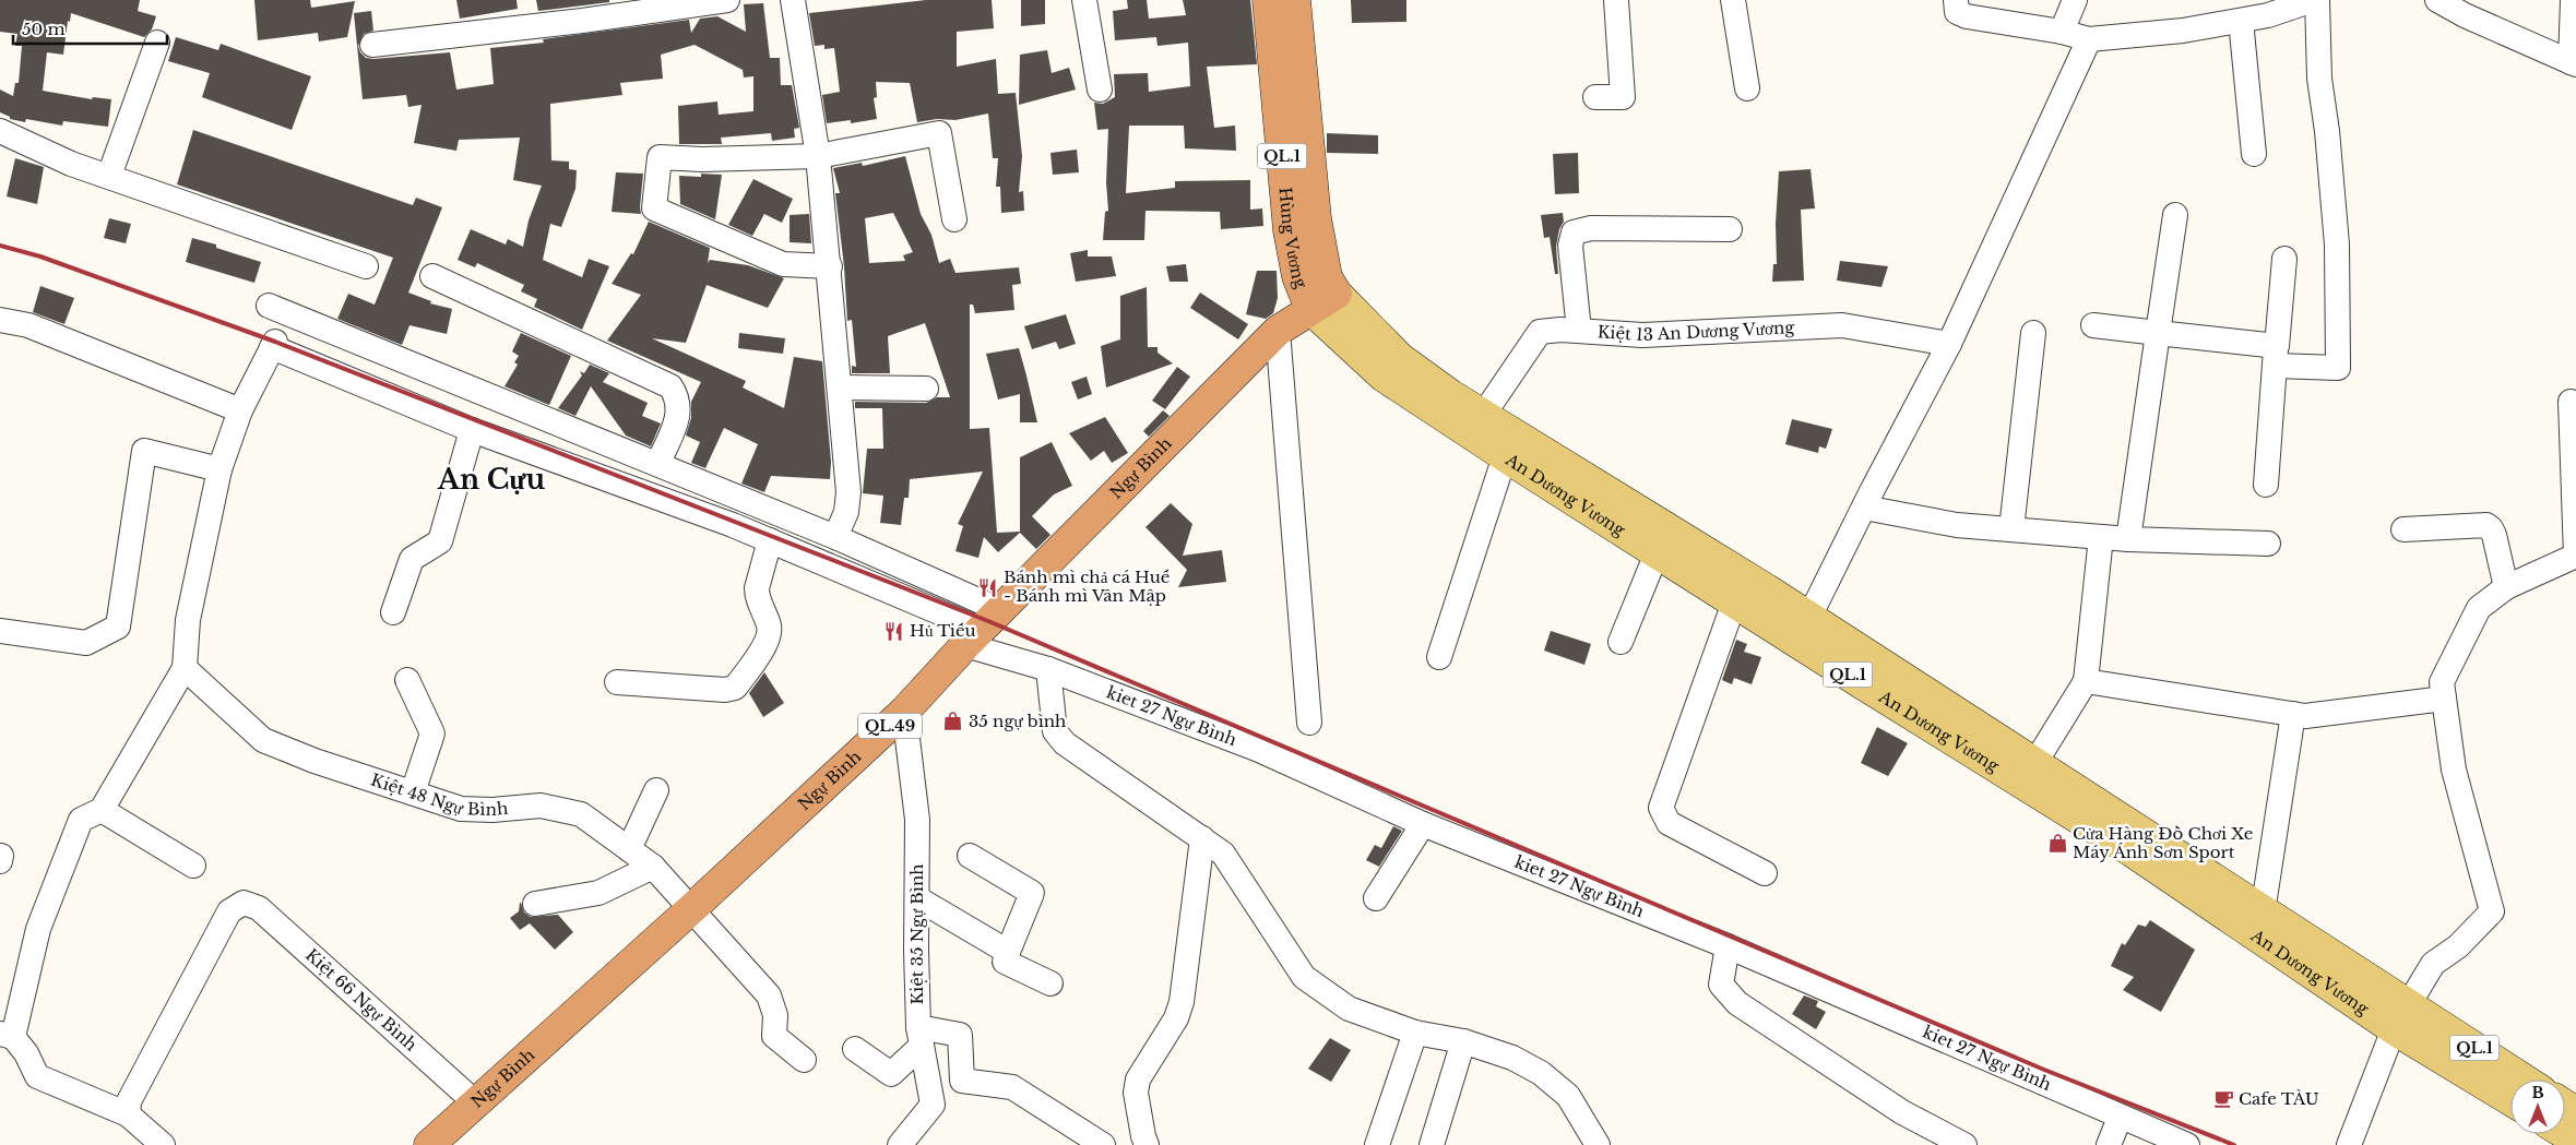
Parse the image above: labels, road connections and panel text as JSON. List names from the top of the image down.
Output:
{
  "streets": {
    "highway": [
      "QL.1",
      "Hùng Vương",
      "Ngự Bình",
      "QL.49"
    ],
    "main road": ["An Dương Vương"],
    "street": [
      "Kiệt 13 An Dương Vương",
      "kiet 27 Ngự Bình",
      "Kiệt 48 Ngự Bình",
      "Kiệt 35 Ngự Bình",
      "Kiệt 66 Ngự Bình"
    ]
  },
  "crossings": [
    ["Hùng Vương", "Ngự Bình"],
    ["Hùng Vương", "An Dương Vương"],
    ["Kiệt 13 An Dương Vương", "An Dương Vương"],
    ["Ngự Bình", "An Dương Vương"],
    ["Ngự Bình", "kiet 27 Ngự Bình"],
    ["Ngự Bình", "Kiệt 48 Ngự Bình"],
    ["Ngự Bình", "Kiệt 35 Ngự Bình"],
    ["Ngự Bình", "Kiệt 66 Ngự Bình"]
  ],
  "districts": ["An Cựu"],
  "places": {
    "restaurant": ["Bánh mì chả cá Huế - Bánh mì Vân Mập", "Hủ Tiếu"],
    "shop": ["35 ngự bình", "Cửa Hàng Đồ Chơi Xe Máy Ánh Sơn Sport"],
    "cafe": ["Cafe TÀU"]
  },
  "scale_bar": "50 m",
  "north": "top"
}
